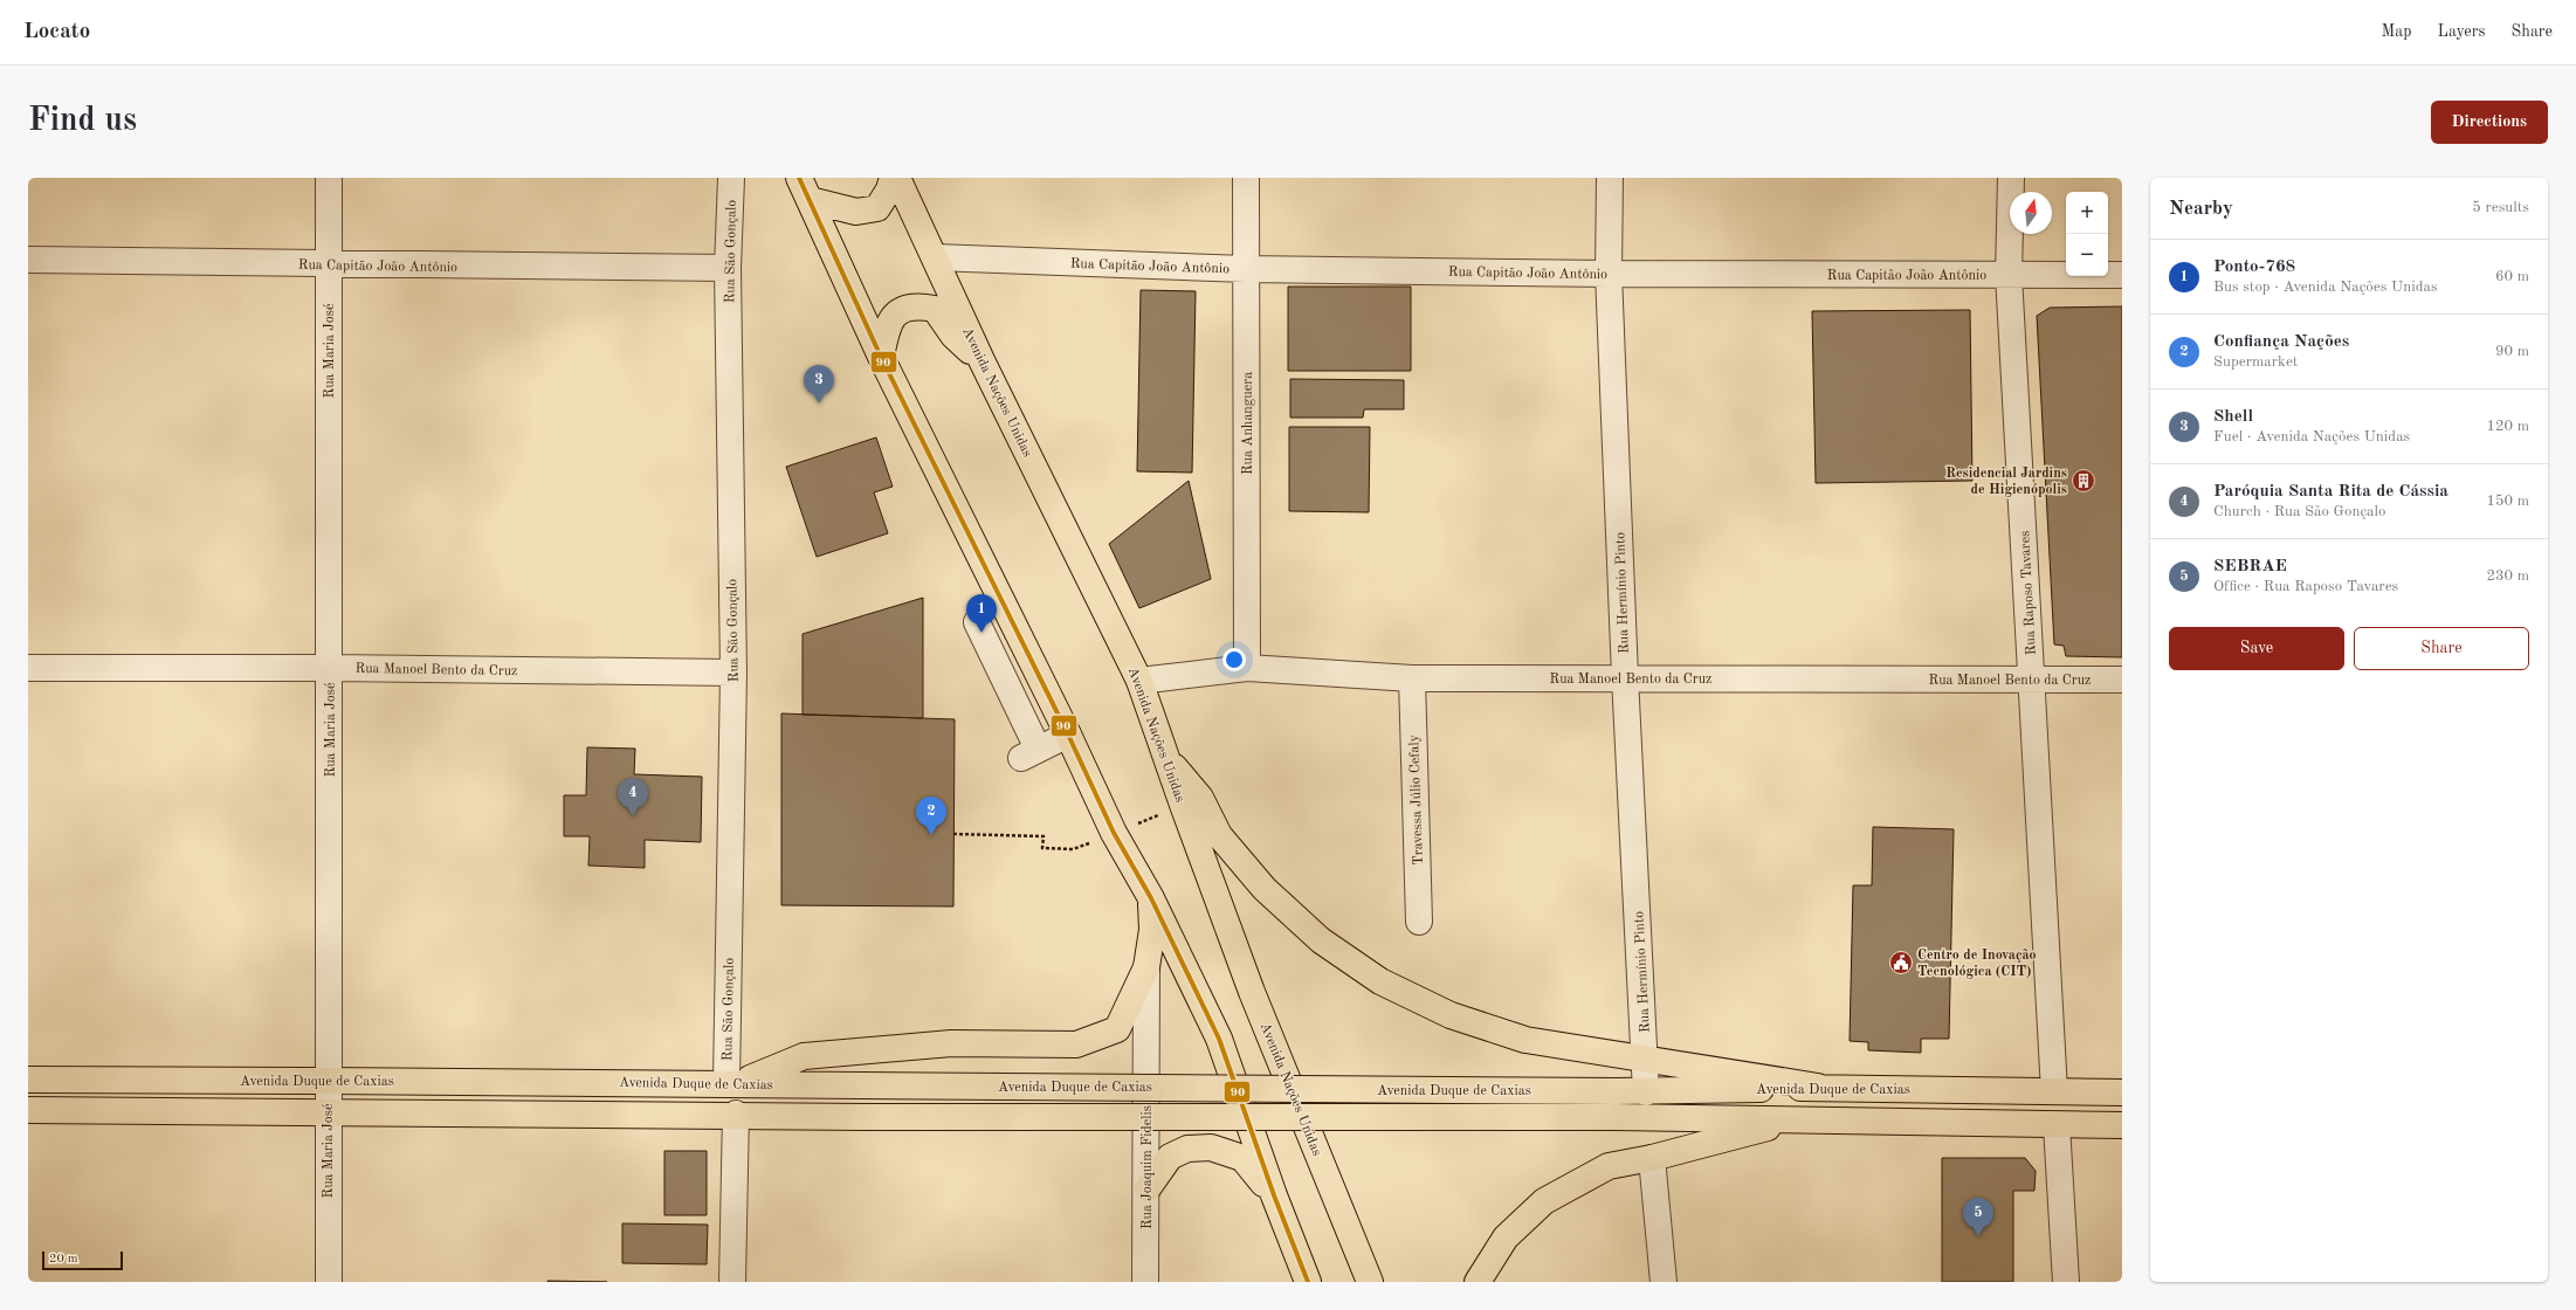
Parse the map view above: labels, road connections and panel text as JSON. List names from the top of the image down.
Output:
{
  "streets": {
    "main road": ["Avenida Nações Unidas", "Avenida Duque de Caxias"],
    "street": [
      "Rua São Gonçalo",
      "Rua Capitão João Antônio",
      "Rua Maria José",
      "Rua Anhanguera",
      "Rua Hermínio Pinto",
      "Rua Raposo Tavares",
      "Rua Manoel Bento da Cruz",
      "Travessa Júlio Cefaly",
      "Rua Joaquim Fidelis"
    ]
  },
  "crossings": [
    ["Rua São Gonçalo", "Rua Capitão João Antônio"],
    ["Rua São Gonçalo", "Rua Manoel Bento da Cruz"],
    ["Rua São Gonçalo", "Avenida Duque de Caxias"],
    ["Rua Capitão João Antônio", "Rua Maria José"],
    ["Rua Capitão João Antônio", "Avenida Nações Unidas"],
    ["Rua Capitão João Antônio", "Rua Anhanguera"],
    ["Rua Capitão João Antônio", "Rua Hermínio Pinto"],
    ["Rua Capitão João Antônio", "Rua Raposo Tavares"],
    ["Rua Maria José", "Rua Manoel Bento da Cruz"],
    ["Rua Maria José", "Avenida Duque de Caxias"],
    ["Avenida Nações Unidas", "Rua Manoel Bento da Cruz"],
    ["Rua Anhanguera", "Rua Manoel Bento da Cruz"],
    ["Rua Hermínio Pinto", "Rua Manoel Bento da Cruz"],
    ["Rua Hermínio Pinto", "Avenida Duque de Caxias"],
    ["Rua Raposo Tavares", "Rua Manoel Bento da Cruz"],
    ["Rua Raposo Tavares", "Avenida Duque de Caxias"],
    ["Rua Manoel Bento da Cruz", "Travessa Júlio Cefaly"]
  ],
  "places": {
    "building": ["Residencial Jardins de Higienópolis"],
    "public building": ["Centro de Inovação Tecnológica (CIT)"]
  },
  "lines": ["transit line 90"],
  "scale_bar": "20 m",
  "north": "top",
  "page": {
    "header": "Locato",
    "nav": ["Map", "Layers", "Share"],
    "buttons": [
      "Directions",
      ["Save", "Share"]
    ],
    "title": "Find us",
    "heading": ["Nearby", "5 results"],
    "map_buttons": ["+", "−"],
    "list": [
      {
        "mark": "1",
        "name": "Ponto-768",
        "note": "Bus stop · Avenida Nações Unidas",
        "value": "60 m"
      },
      {
        "mark": "2",
        "name": "Confiança Nações",
        "note": "Supermarket",
        "value": "90 m"
      },
      {
        "mark": "3",
        "name": "Shell",
        "note": "Fuel · Avenida Nações Unidas",
        "value": "120 m"
      },
      {
        "mark": "4",
        "name": "Paróquia Santa Rita de Cássia",
        "note": "Church · Rua São Gonçalo",
        "value": "150 m"
      },
      {
        "mark": "5",
        "name": "SEBRAE",
        "note": "Office · Rua Raposo Tavares",
        "value": "230 m"
      }
    ],
    "pins": [
      "3",
      "1",
      "4",
      "2",
      "5"
    ],
    "scale": "20 m"
  }
}
